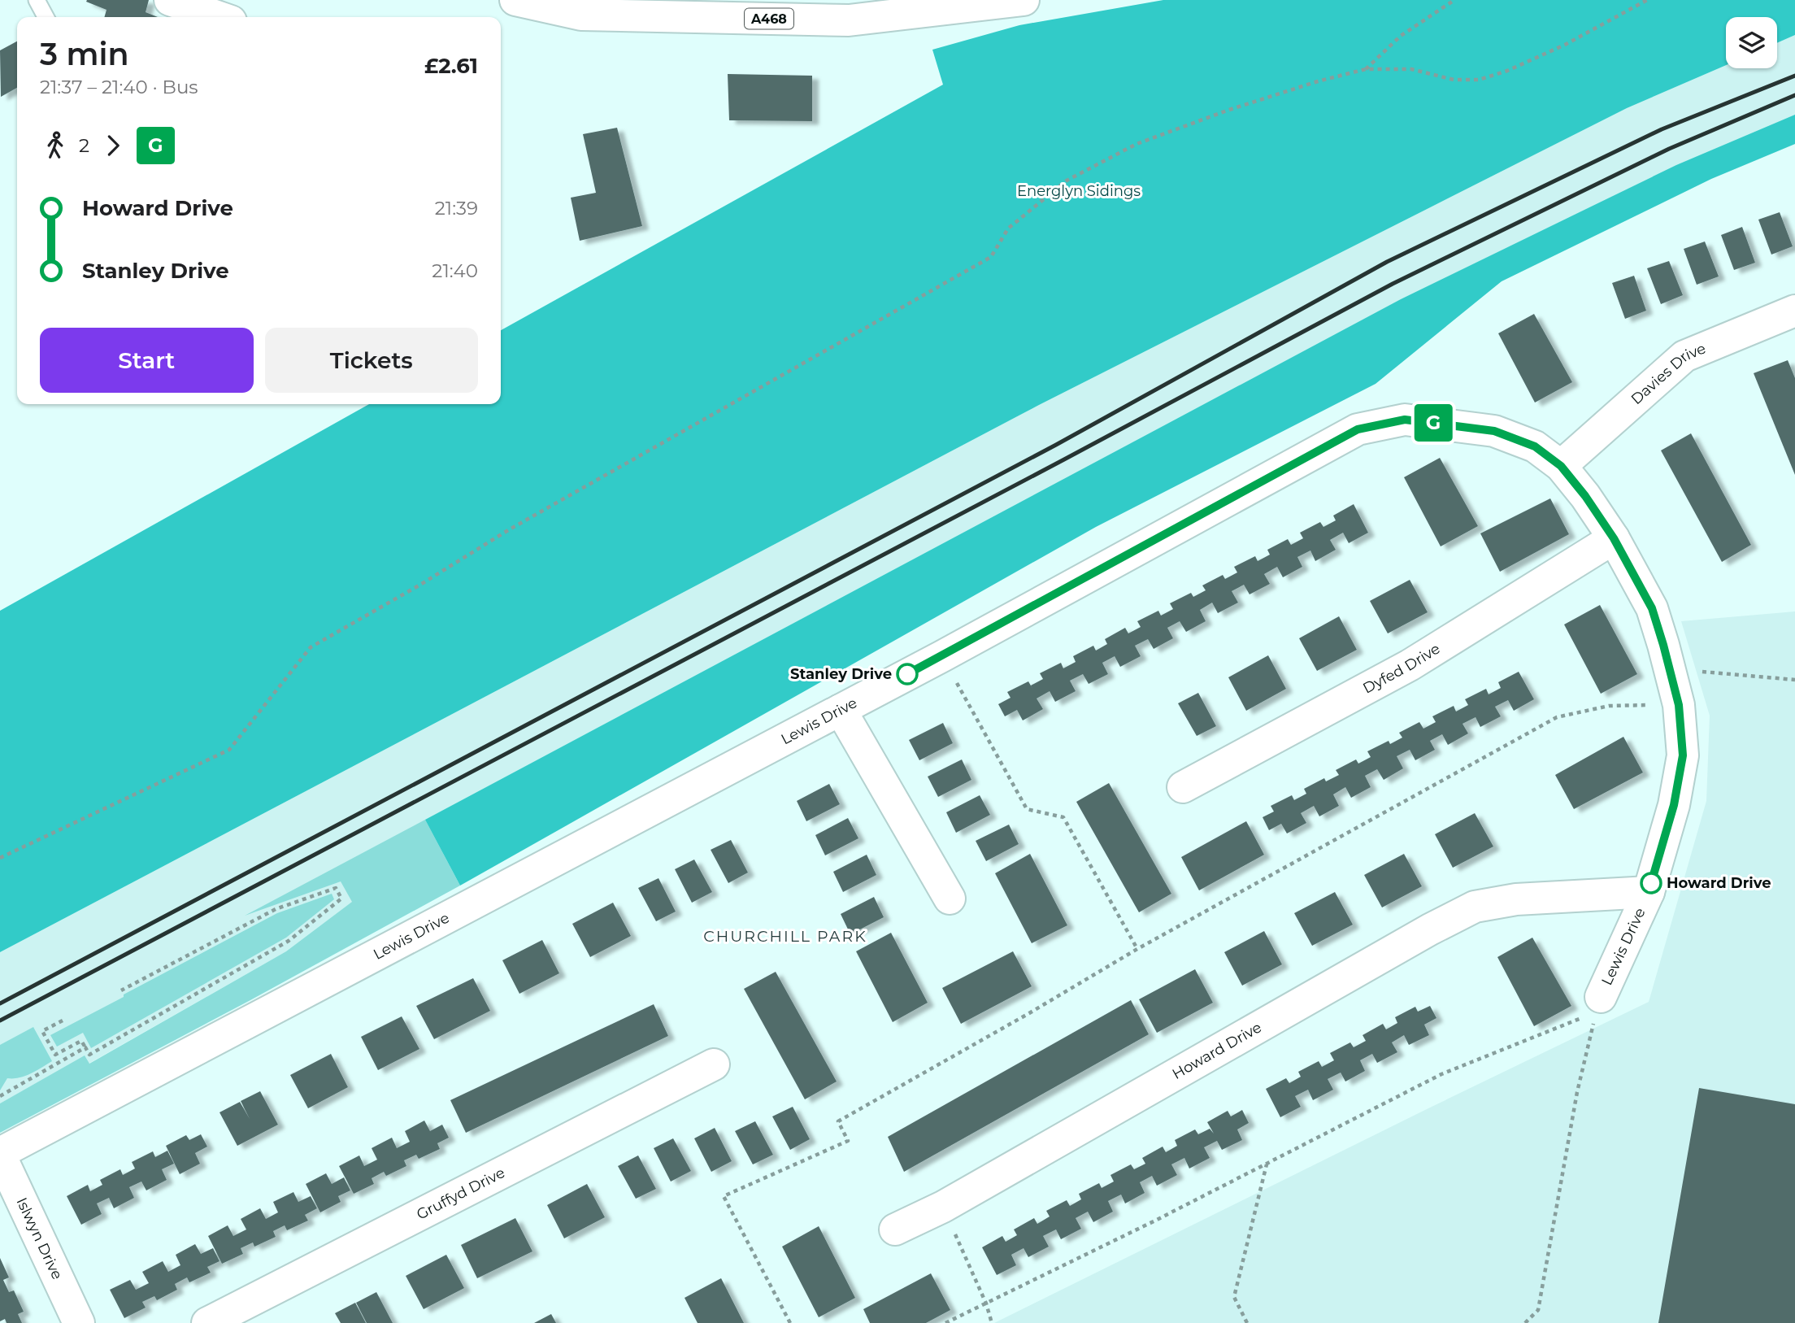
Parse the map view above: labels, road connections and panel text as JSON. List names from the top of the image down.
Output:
{
  "streets": {
    "street": [
      "A468",
      "Davies Drive",
      "Dyfed Drive",
      "Lewis Drive",
      "Howard Drive",
      "Gruffyd Drive",
      "Islwyn Drive"
    ]
  },
  "crossings": [
    ["Davies Drive", "Lewis Drive"],
    ["Dyfed Drive", "Lewis Drive"],
    ["Lewis Drive", "Howard Drive"],
    ["Lewis Drive", "Islwyn Drive"]
  ],
  "districts": ["CHURCHILL PARK"],
  "parks": ["Energlyn Sidings"],
  "places": ["Stanley Drive", "Howard Drive"],
  "lines": ["bus line G"],
  "page": {
    "on_map": "G",
    "heading": ["3 min", "21:37 – 21:40 · Bus", "£2.61"],
    "legs": ["2", "G"],
    "list": [
      {
        "name": "Howard Drive",
        "value": "21:39"
      },
      {
        "name": "Stanley Drive",
        "value": "21:40"
      }
    ],
    "buttons": ["Start", "Tickets"]
  }
}
